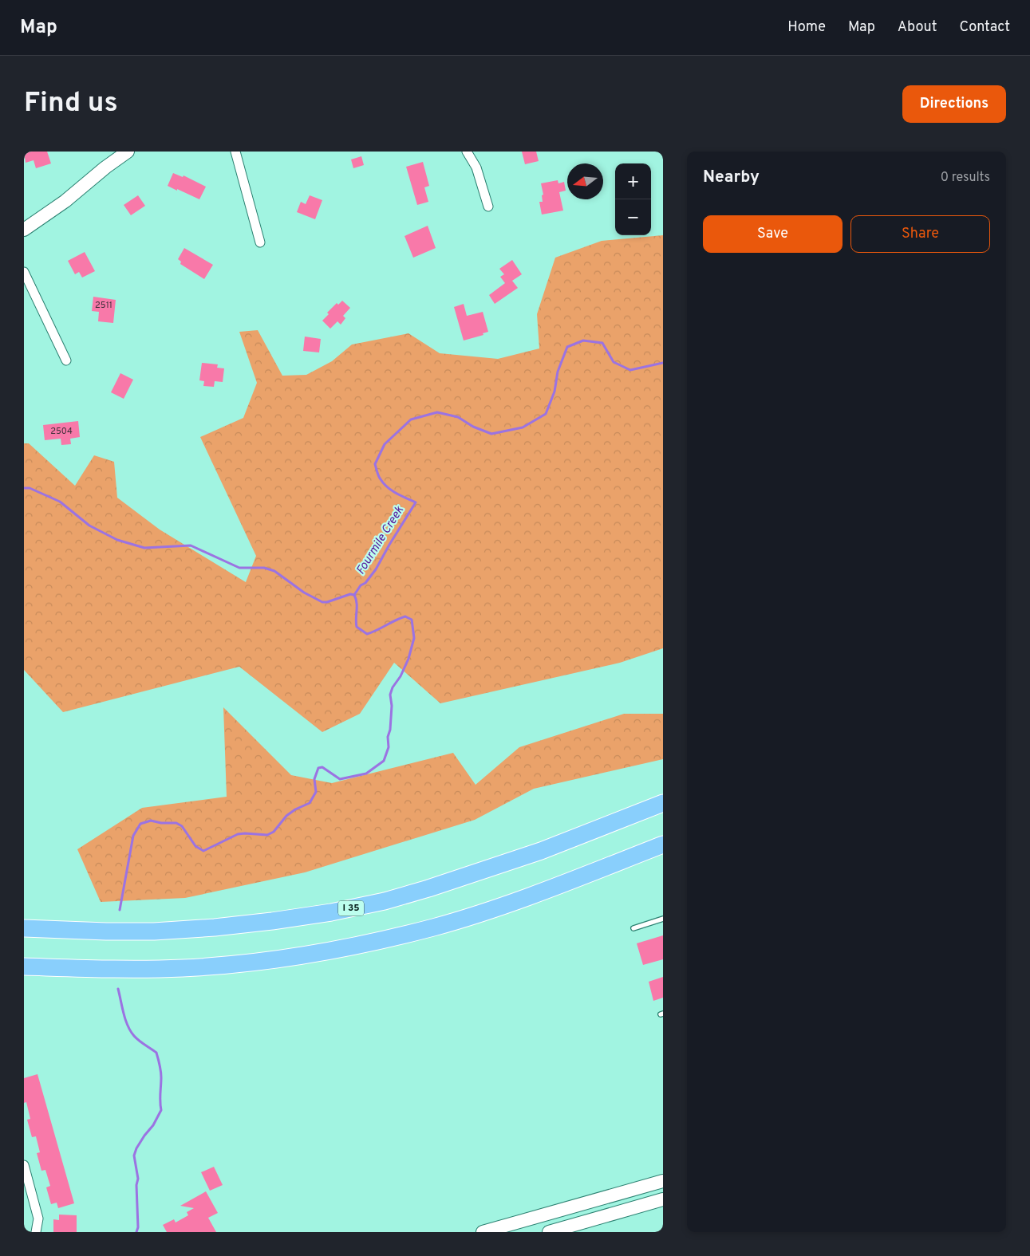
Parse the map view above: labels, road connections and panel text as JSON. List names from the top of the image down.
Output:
{
  "streets": {
    "highway": ["I 35"]
  },
  "water": ["Fourmile Creek"],
  "house_numbers": ["2511", "2504"],
  "north": "left",
  "page": {
    "header": "Map",
    "nav": [
      "Home",
      "Map",
      "About",
      "Contact"
    ],
    "buttons": [
      "Directions",
      ["Save", "Share"]
    ],
    "title": "Find us",
    "heading": ["Nearby", "0 results"],
    "map_buttons": ["+", "−"]
  }
}
